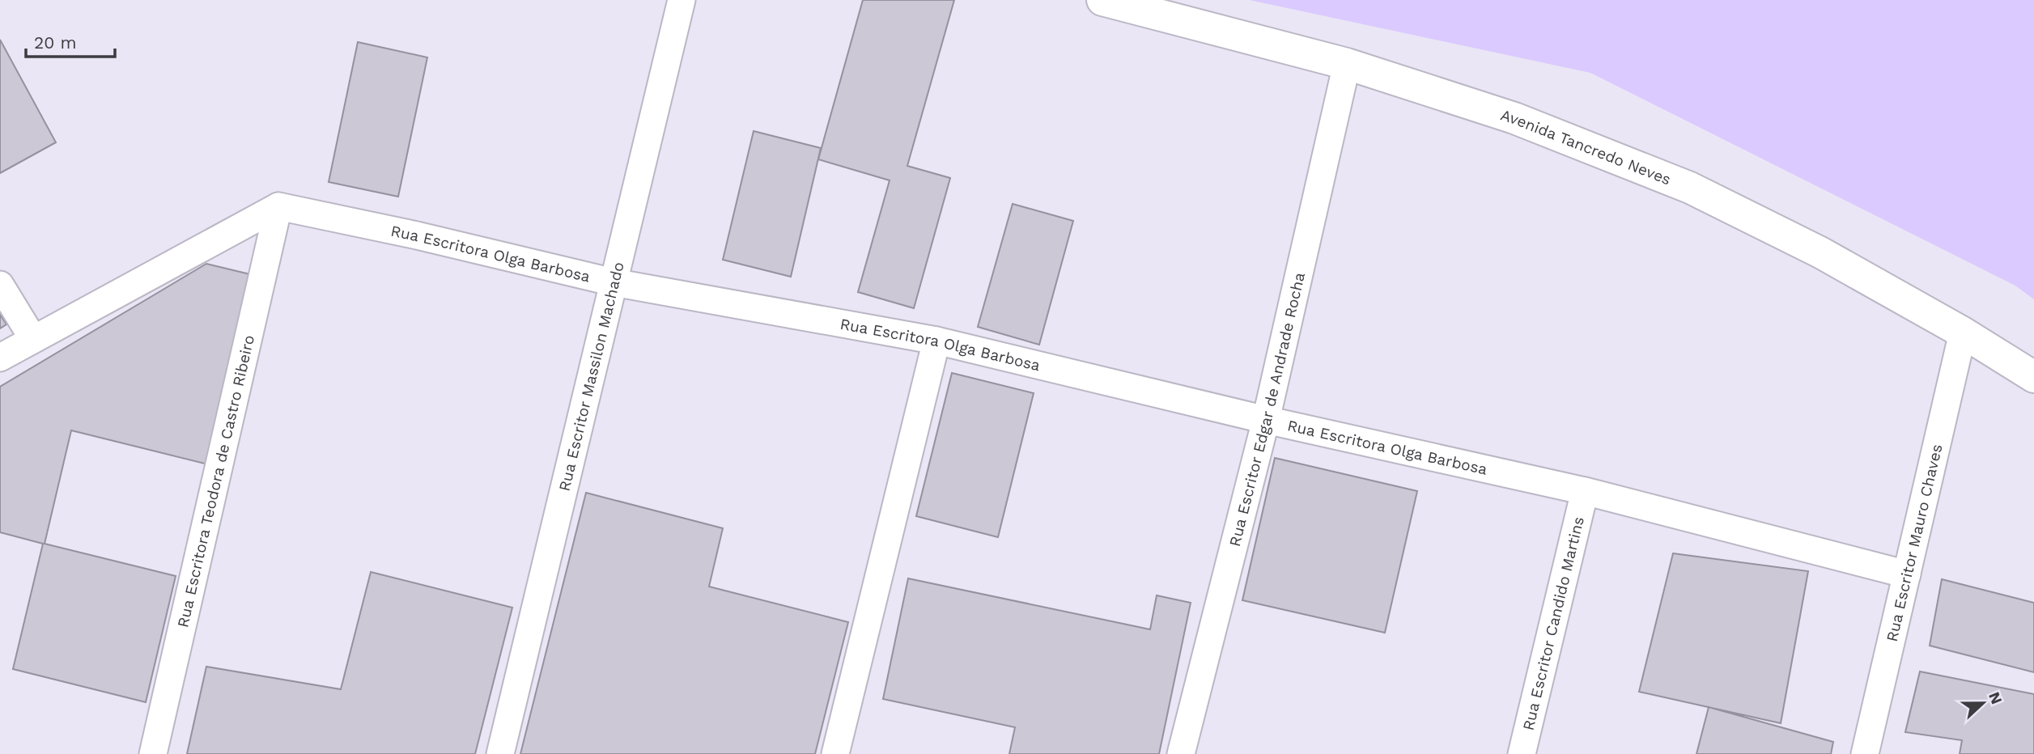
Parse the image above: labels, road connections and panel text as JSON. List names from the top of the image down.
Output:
{
  "streets": {
    "street": [
      "Avenida Tancredo Neves",
      "Rua Escritora Olga Barbosa",
      "Rua Escritor Massilon Machado",
      "Rua Escritor Edgar de Andrade Rocha",
      "Rua Escritora Teodora de Castro Ribeiro",
      "Rua Escritor Mauro Chaves",
      "Rua Escritor Candido Martins"
    ]
  },
  "crossings": [
    ["Avenida Tancredo Neves", "Rua Escritor Edgar de Andrade Rocha"],
    ["Avenida Tancredo Neves", "Rua Escritor Mauro Chaves"],
    ["Rua Escritora Olga Barbosa", "Rua Escritor Massilon Machado"],
    ["Rua Escritora Olga Barbosa", "Rua Escritor Edgar de Andrade Rocha"],
    ["Rua Escritora Olga Barbosa", "Rua Escritora Teodora de Castro Ribeiro"],
    ["Rua Escritora Olga Barbosa", "Rua Escritor Mauro Chaves"],
    ["Rua Escritora Olga Barbosa", "Rua Escritor Candido Martins"]
  ],
  "scale_bar": "20 m",
  "north": "right"
}
